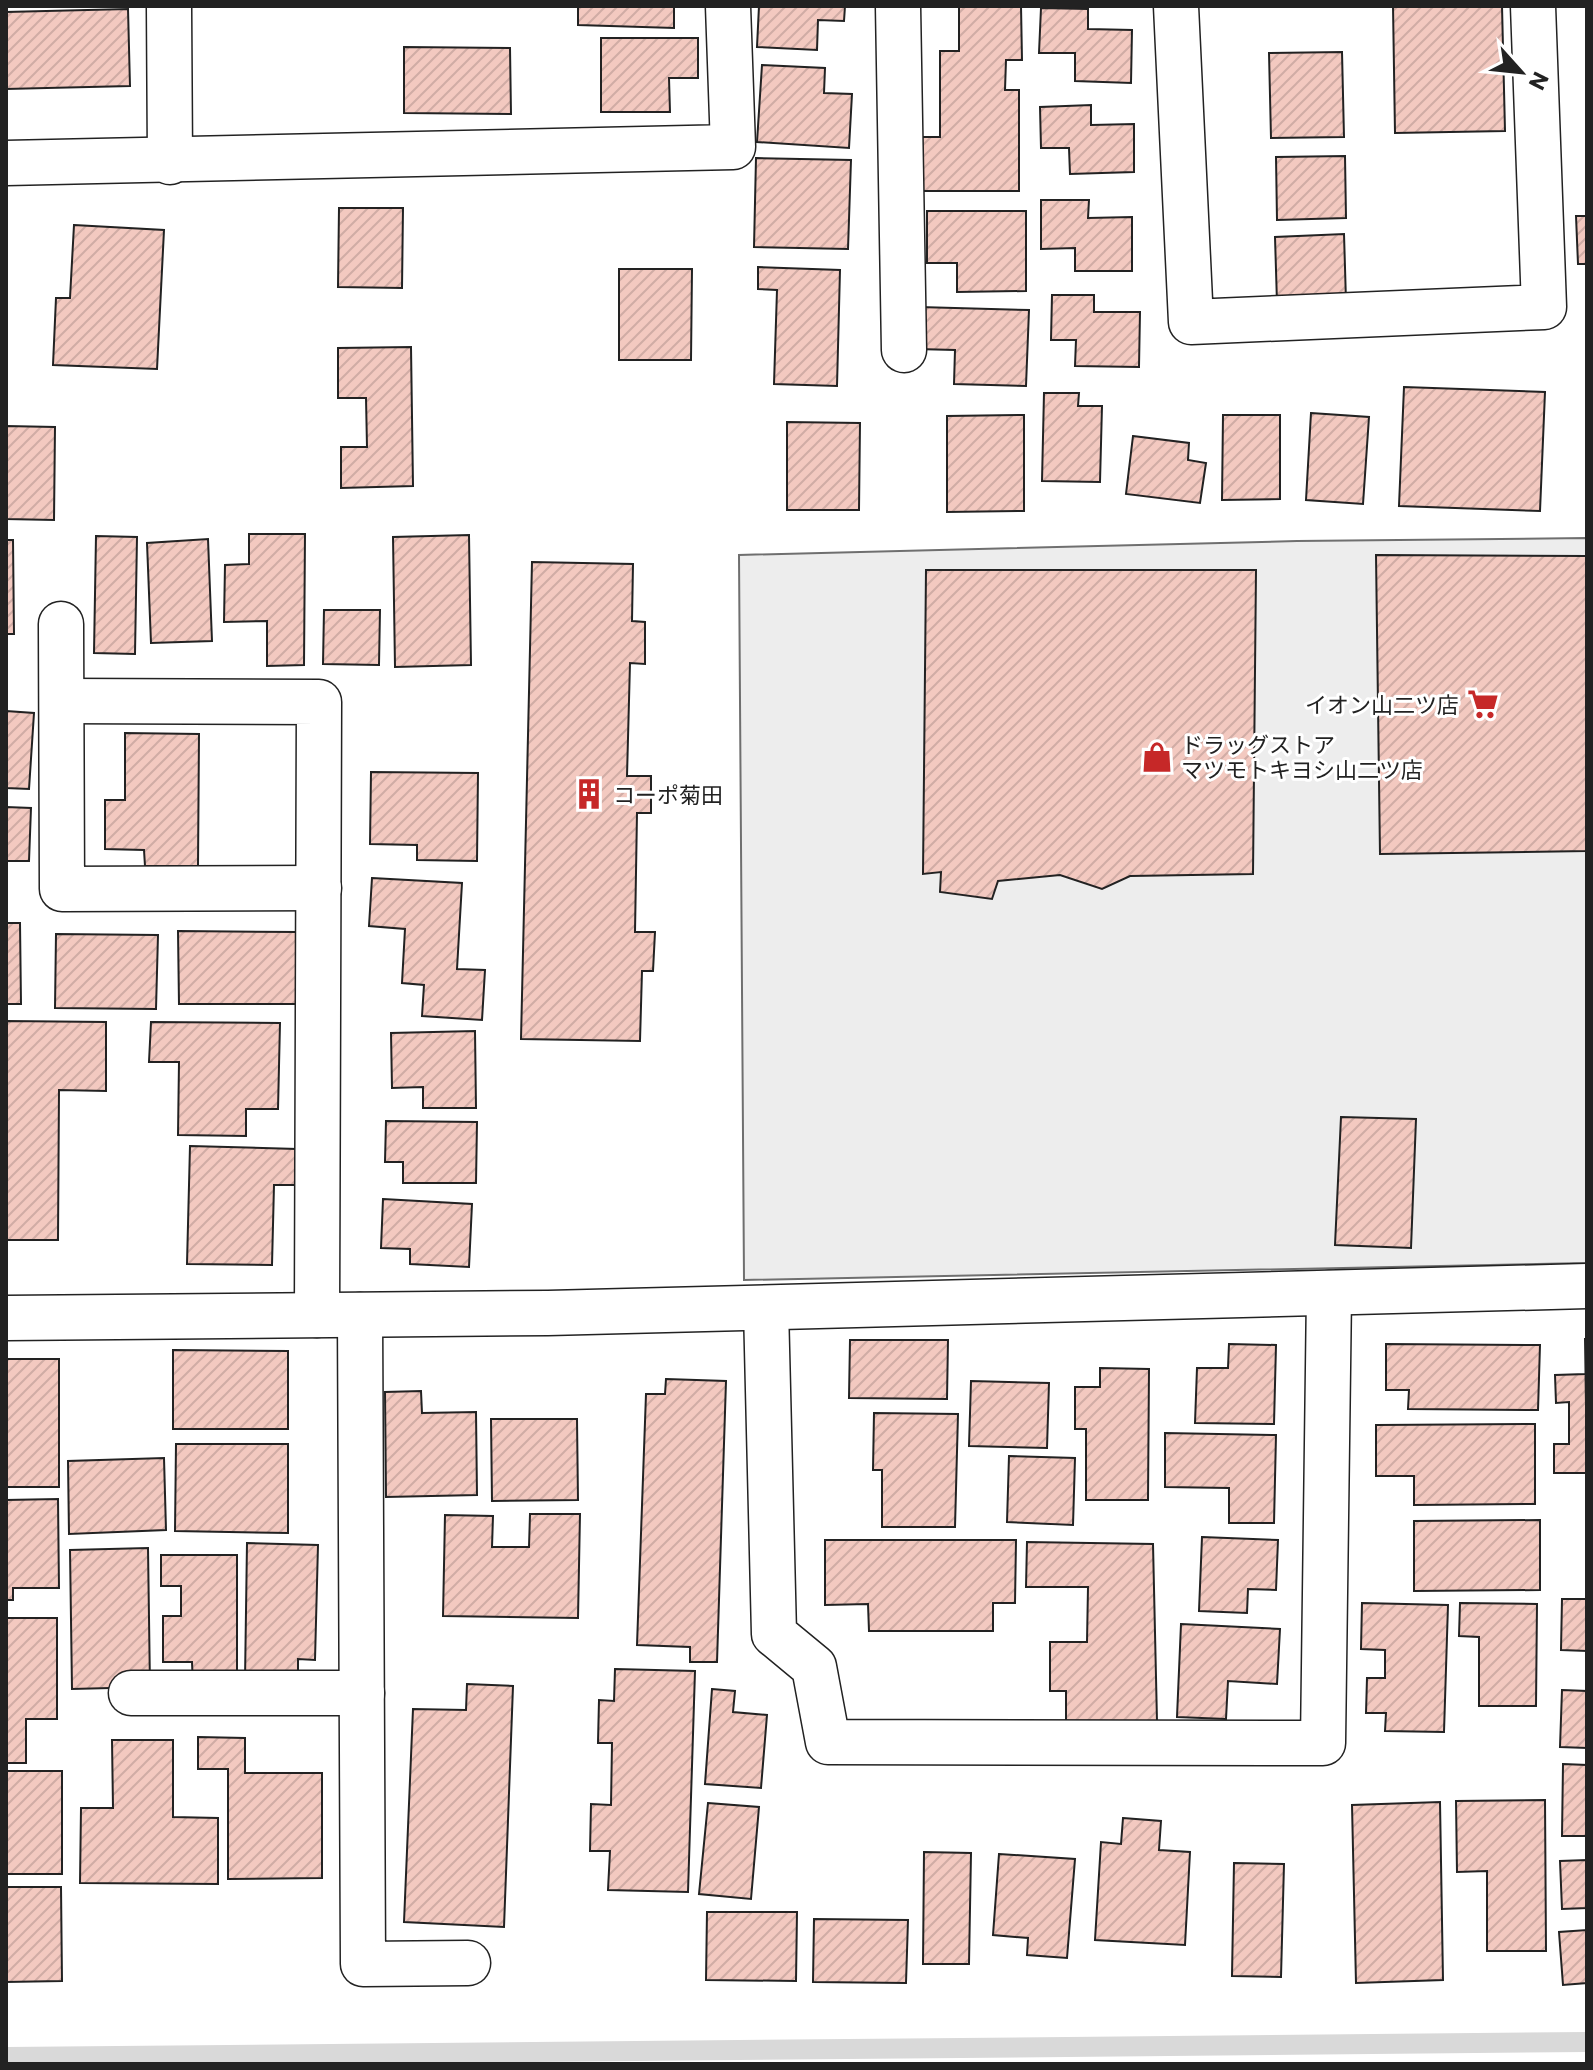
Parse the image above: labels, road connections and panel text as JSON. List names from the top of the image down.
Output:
{
  "places": {
    "supermarket": ["イオン山二ツ店"],
    "shop": ["ドラッグストア マツモトキヨシ山二ツ店"],
    "building": ["コーポ菊田"]
  },
  "north": "bottom right"
}
